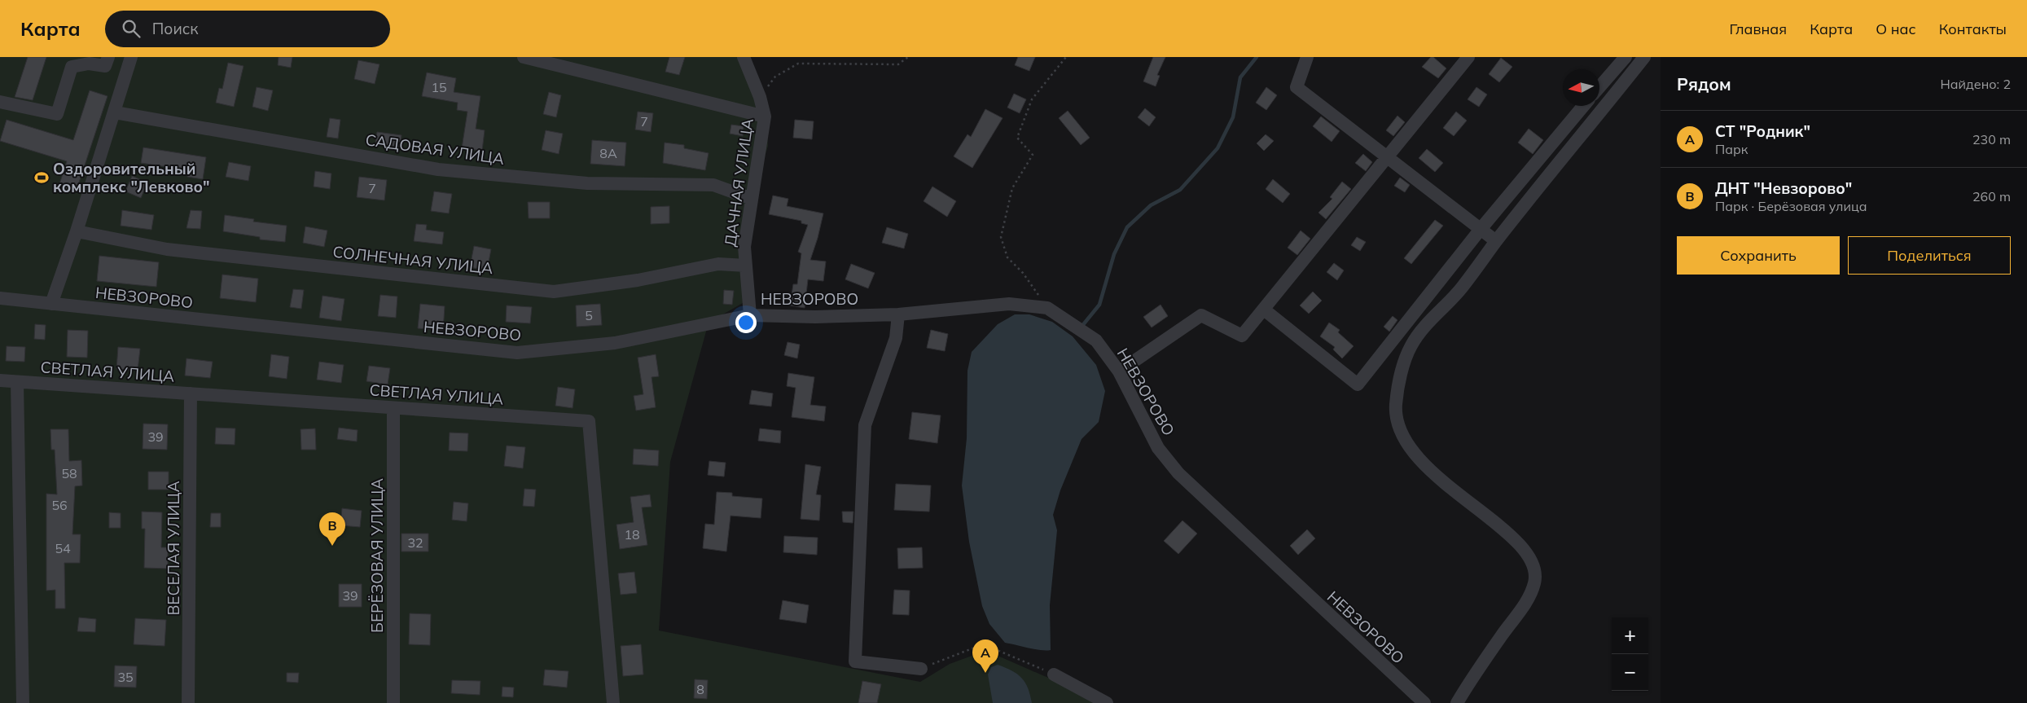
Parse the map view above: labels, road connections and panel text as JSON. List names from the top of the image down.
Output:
{
  "streets": {
    "street": [
      "САДОВАЯ УЛИЦА",
      "ДАЧНАЯ УЛИЦА",
      "СОЛНЕЧНАЯ УЛИЦА",
      "НЕВЗОРОВО",
      "СВЕТЛАЯ УЛИЦА",
      "ВЕСЕЛАЯ УЛИЦА",
      "БЕРЁЗОВАЯ УЛИЦА"
    ]
  },
  "crossings": [
    ["САДОВАЯ УЛИЦА", "ДАЧНАЯ УЛИЦА"],
    ["ДАЧНАЯ УЛИЦА", "СОЛНЕЧНАЯ УЛИЦА"],
    ["ДАЧНАЯ УЛИЦА", "НЕВЗОРОВО"],
    ["СВЕТЛАЯ УЛИЦА", "ВЕСЕЛАЯ УЛИЦА"],
    ["СВЕТЛАЯ УЛИЦА", "БЕРЁЗОВАЯ УЛИЦА"]
  ],
  "places": {
    "sports": ["Оздоровительный комплекс \"Левково\""]
  },
  "house_numbers": [
    "15",
    "7",
    "8А",
    "7",
    "5",
    "39",
    "58",
    "56",
    "18",
    "32",
    "54",
    "39",
    "35",
    "8"
  ],
  "north": "left",
  "page": {
    "header": "Карта",
    "search": "Поиск",
    "nav": [
      "Главная",
      "Карта",
      "О нас",
      "Контакты"
    ],
    "heading": ["Рядом", "Найдено: 2"],
    "list": [
      {
        "mark": "A",
        "name": "СТ \"Родник\"",
        "note": "Парк",
        "value": "230 m"
      },
      {
        "mark": "B",
        "name": "ДНТ \"Невзорово\"",
        "note": "Парк · Берёзовая улица",
        "value": "260 m"
      }
    ],
    "buttons": ["Сохранить", "Поделиться"],
    "pins": ["B", "A"],
    "map_buttons": ["+", "−"]
  }
}
